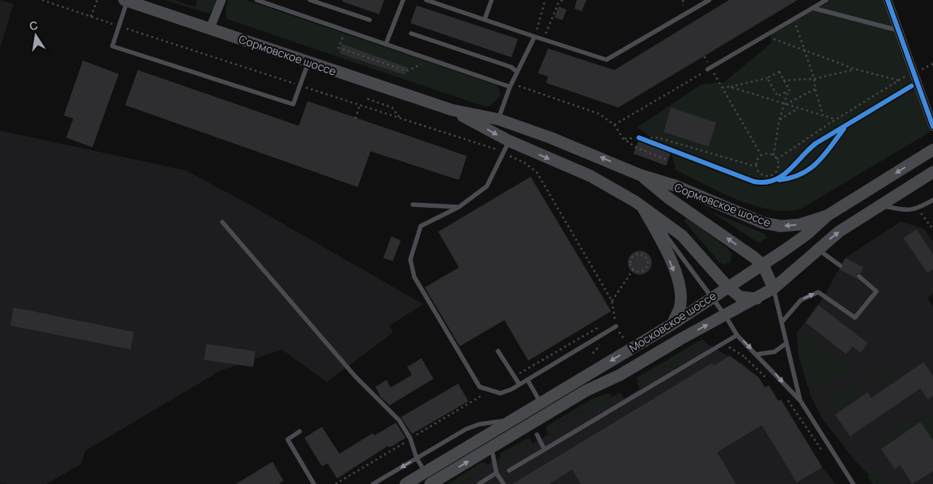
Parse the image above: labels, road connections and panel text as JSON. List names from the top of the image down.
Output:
{
  "streets": {
    "main road": ["Сормовское шоссе", "Московское шоссе"]
  },
  "crossings": [
    ["Сормовское шоссе", "Московское шоссе"]
  ],
  "north": "top"
}
